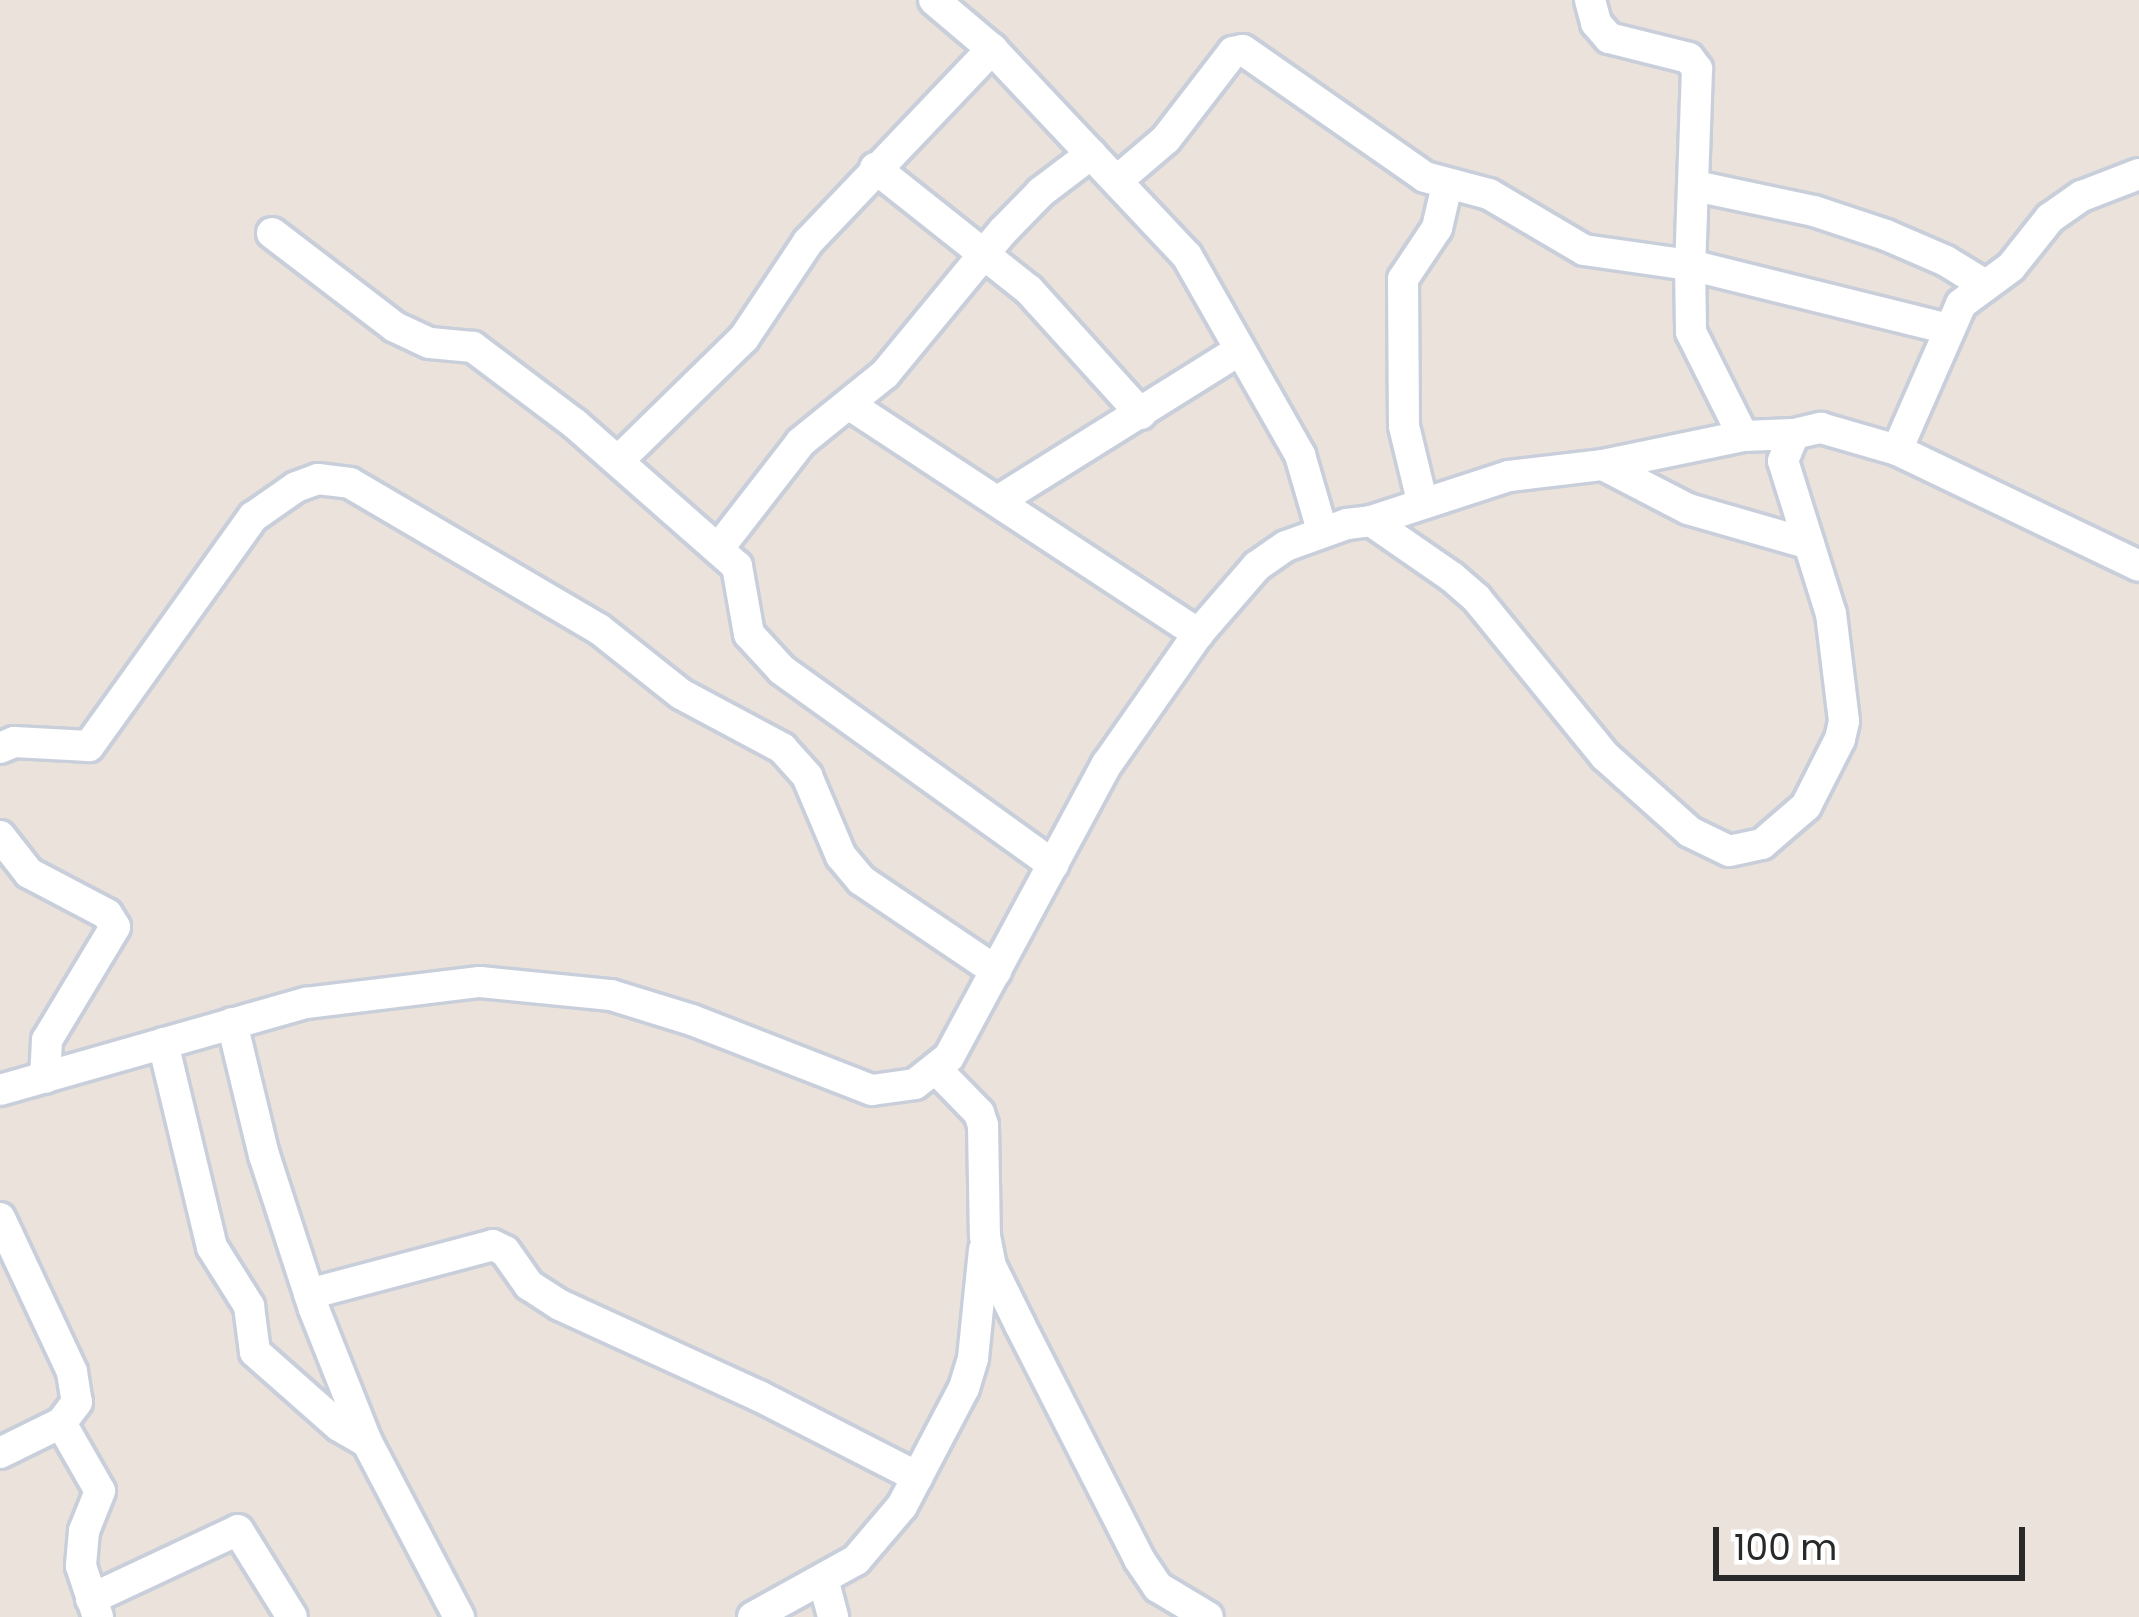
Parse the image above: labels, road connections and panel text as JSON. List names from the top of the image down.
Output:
{
  "scale_bar": "100 m"
}
